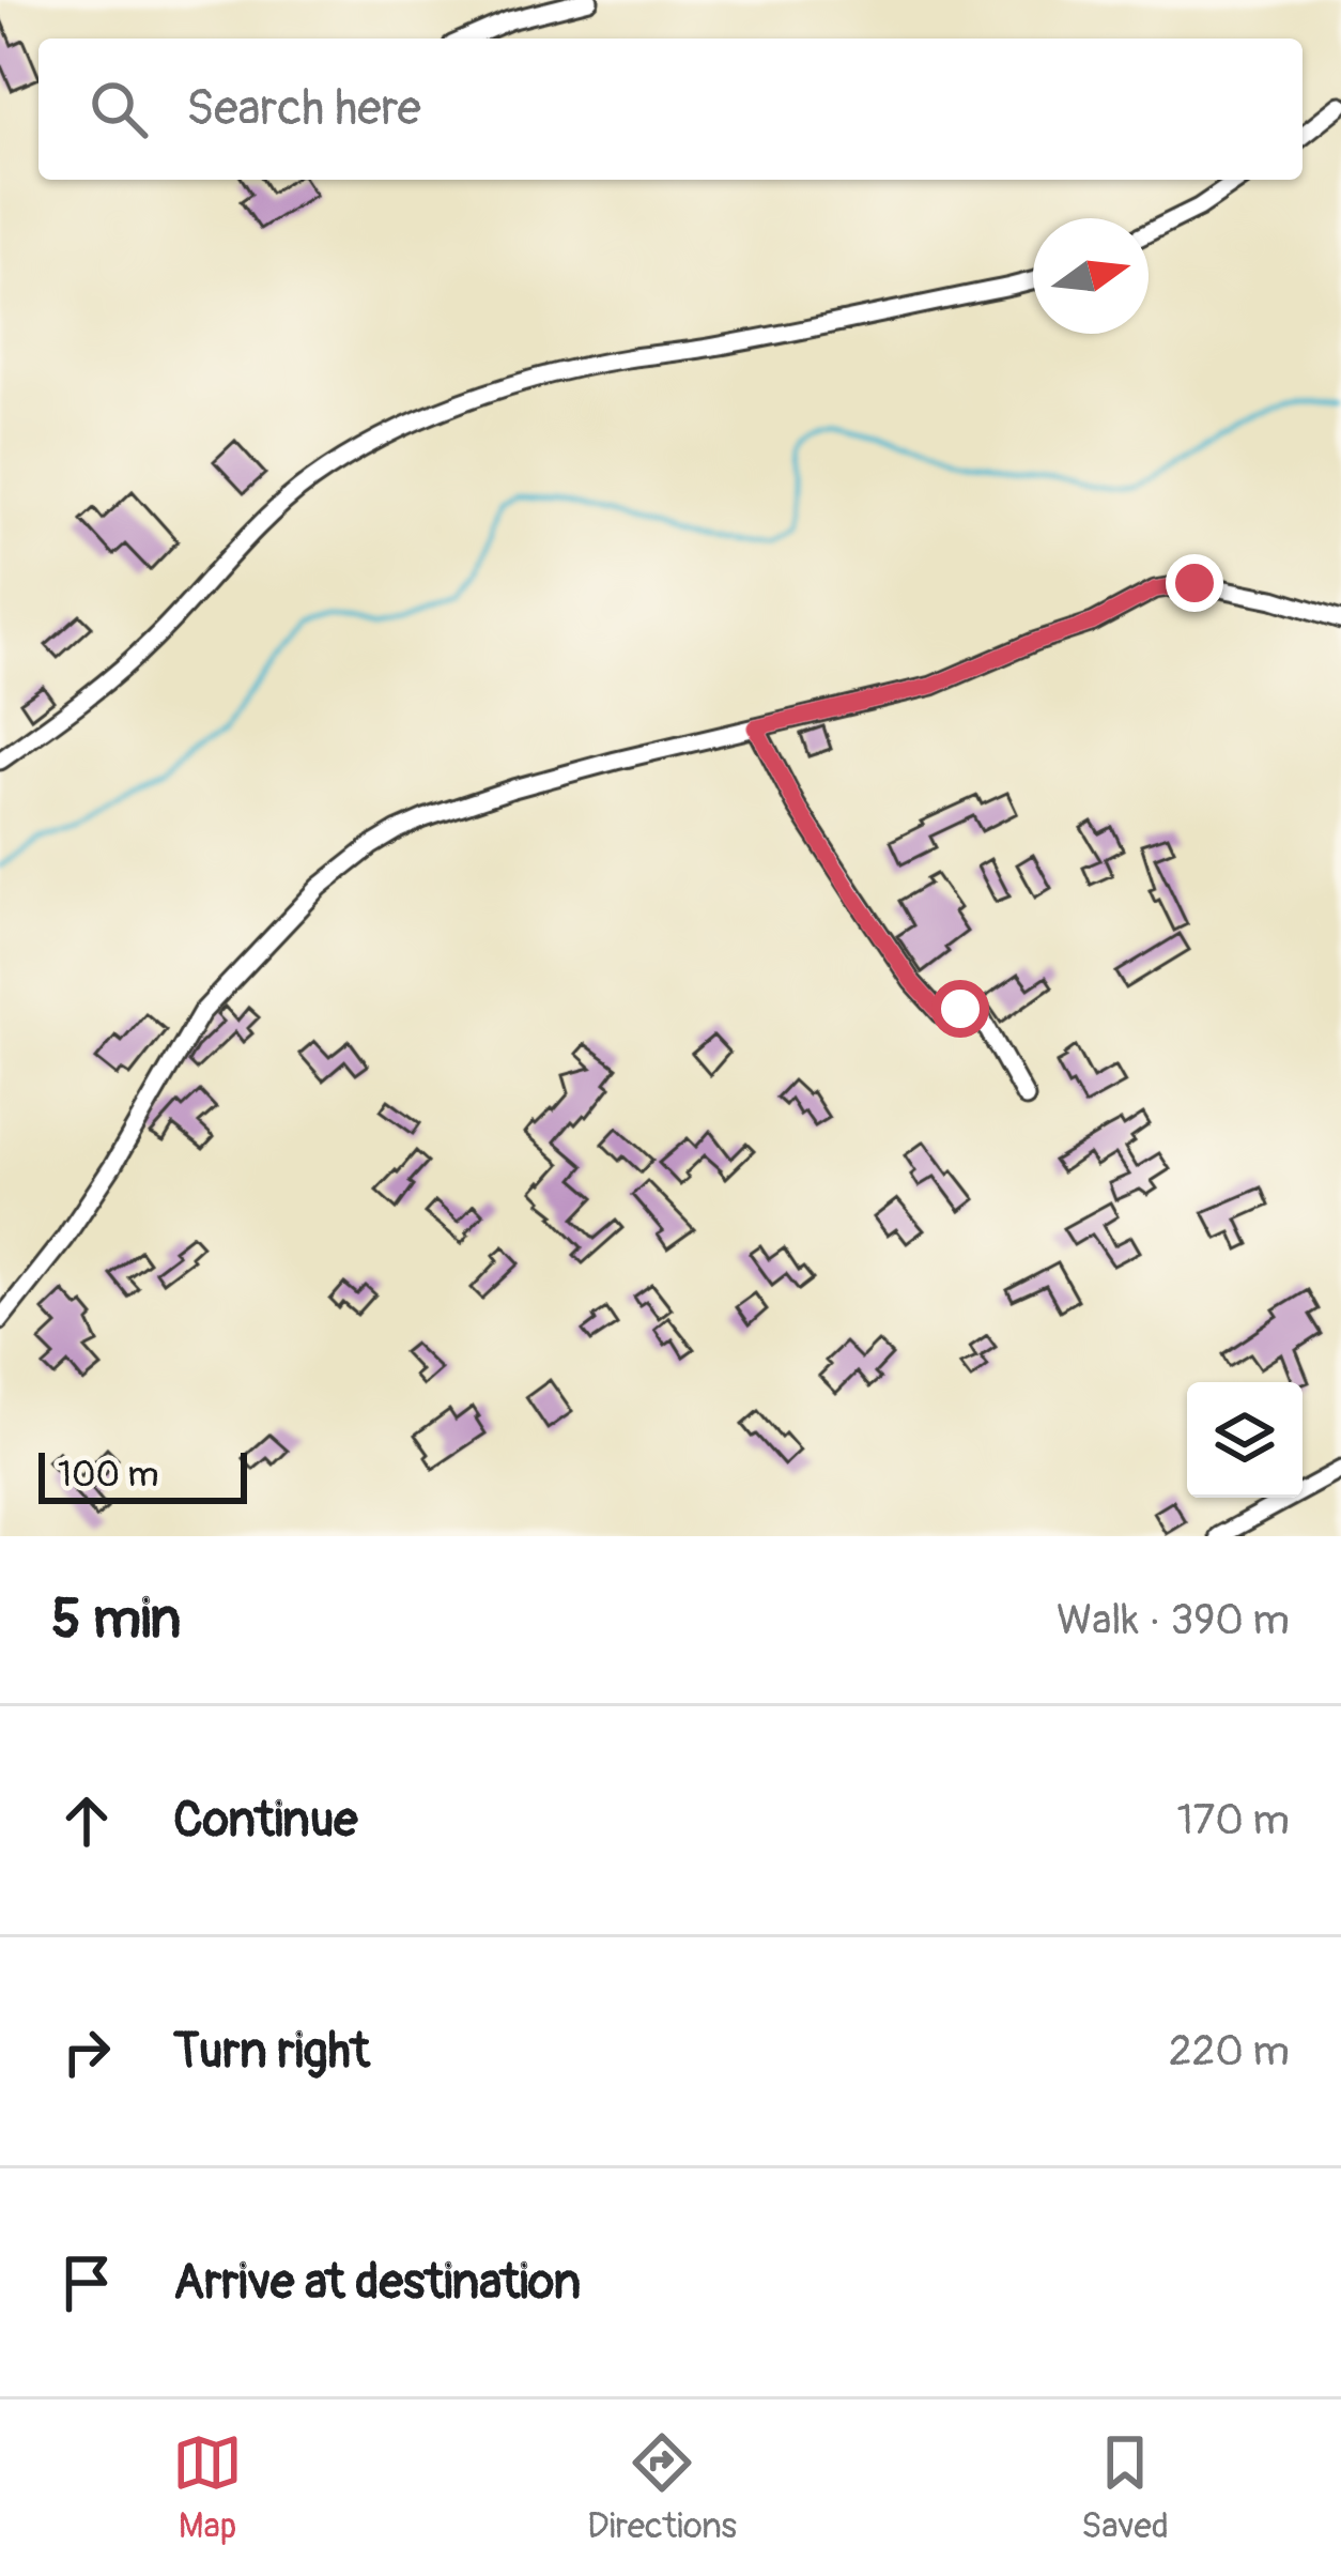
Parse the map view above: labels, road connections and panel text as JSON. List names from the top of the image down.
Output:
{
  "scale_bar": "100 m",
  "north": "right",
  "page": {
    "search": "Search here",
    "scale": "100 m",
    "heading": ["5 min", "Walk · 390 m"],
    "list": [
      ["Continue", "170 m"],
      ["Turn right", "220 m"],
      "Arrive at destination"
    ],
    "nav": ["Map", "Directions", "Saved"]
  }
}
